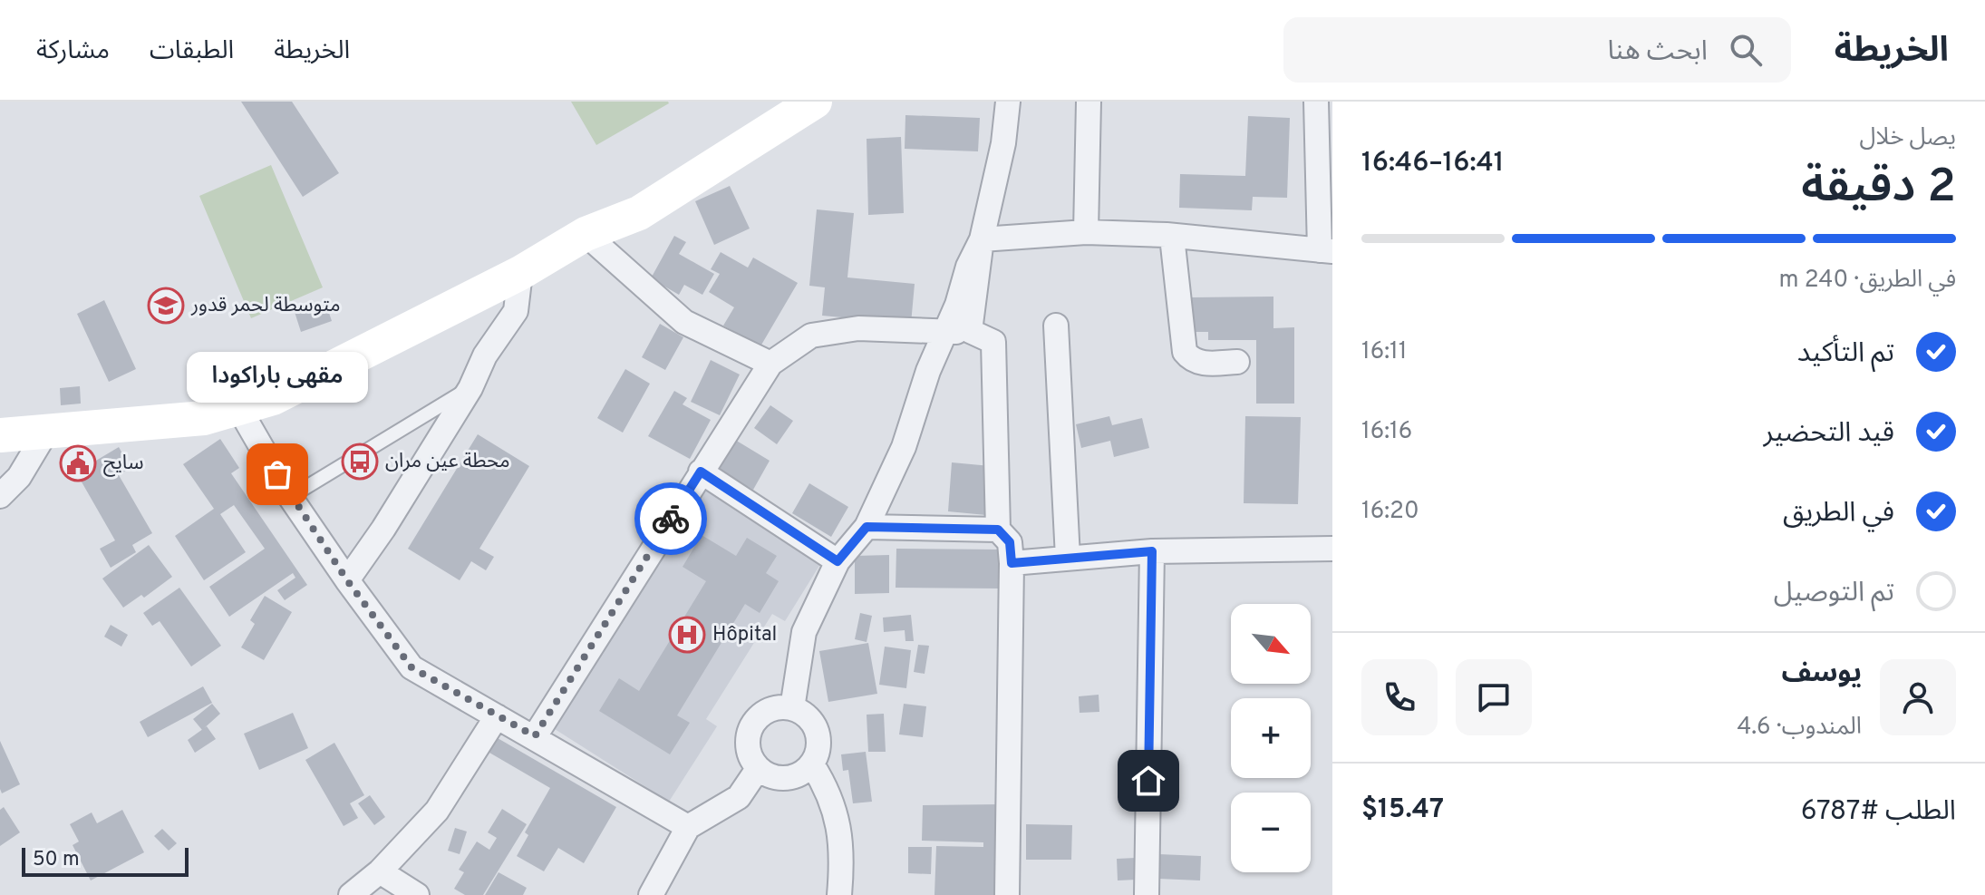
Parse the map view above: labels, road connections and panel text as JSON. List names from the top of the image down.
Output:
{
  "places": {
    "school or university": ["متوسطة لحمر قدور"],
    "bus stop": ["محطة عين مران"],
    "public building": ["سايح"],
    "other": ["مقهى باراكودا"],
    "hospital": ["Hôpital"]
  },
  "scale_bar": "50 m",
  "north": "bottom right",
  "page": {
    "header": "الخريطة",
    "search": "ابحث هنا",
    "nav": ["الخريطة", "الطبقات", "مشاركة"],
    "heading": ["2 دقيقة", "يصل خلال", "16:41–16:46"],
    "panel": [
      "يوسف",
      "المندوب · 4.6",
      "الطلب #6787",
      "$15.47"
    ],
    "bar": "في الطريق · 240 m",
    "list": [
      ["تم التأكيد", "16:11"],
      ["قيد التحضير", "16:16"],
      ["في الطريق", "16:20"],
      "تم التوصيل"
    ],
    "bubble": "مقهى باراكودا",
    "map_buttons": ["+", "−"],
    "scale": "50 m"
  }
}
